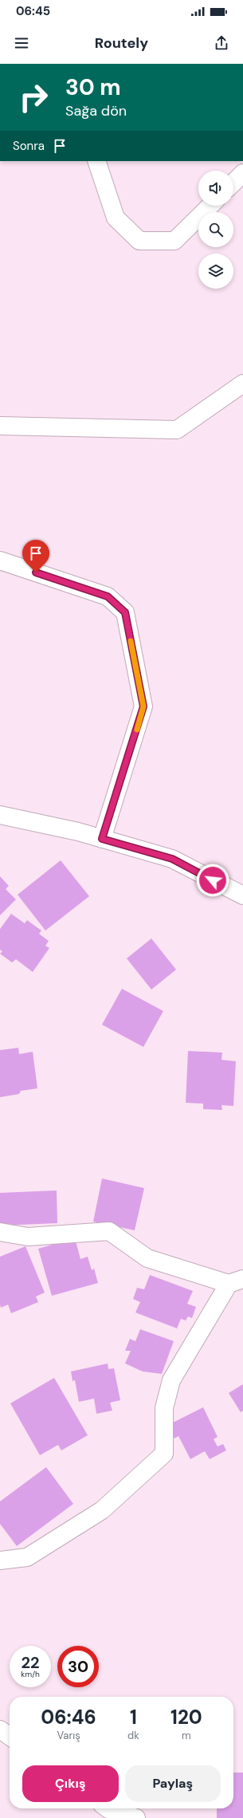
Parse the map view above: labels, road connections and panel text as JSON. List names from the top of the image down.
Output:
{
  "page": {
    "status": "06:45",
    "header": "Routely",
    "turn": ["30 m", "Sağa dön"],
    "then": "Sonra",
    "speed": "22 km/h",
    "limit": "30",
    "eta": [
      "06:46",
      "Varış",
      "1",
      "dk",
      "120",
      "m"
    ],
    "buttons": ["Çıkış", "Paylaş"]
  }
}
